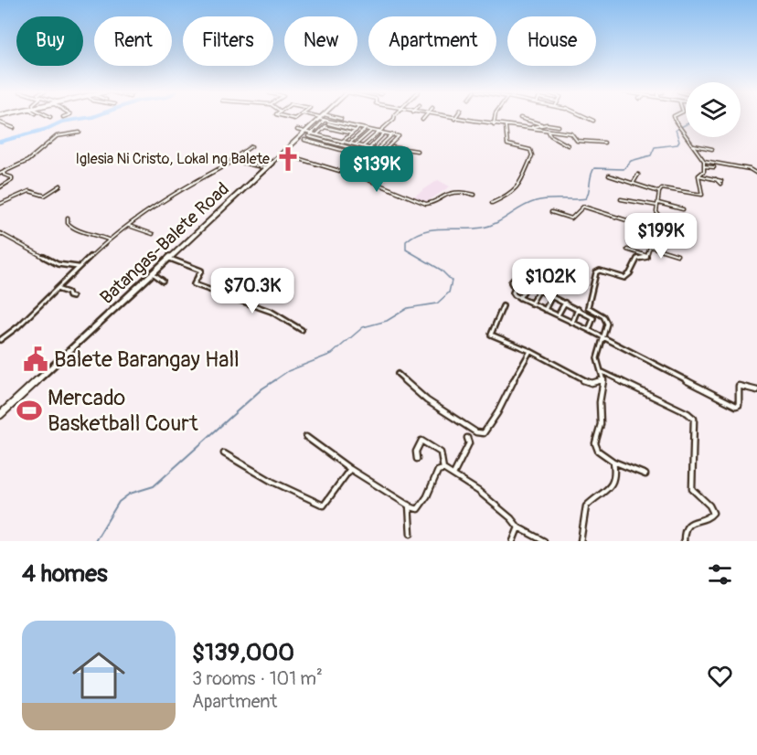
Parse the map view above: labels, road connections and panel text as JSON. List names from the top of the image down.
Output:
{
  "streets": {
    "main road": ["Batangas-Balete Road"]
  },
  "places": {
    "church": ["Iglesia Ni Cristo, Lokal ng Balete"],
    "public building": ["Balete Barangay Hall"],
    "sports": ["Mercado Basketball Court"]
  },
  "page": {
    "chip": [
      "Buy",
      "Rent",
      "Filters",
      "New",
      "Apartment",
      "House"
    ],
    "price": [
      "$139K",
      "$199K",
      "$102K",
      "$70.3K"
    ],
    "heading": "4 homes",
    "list": [
      {
        "name": "$139,000",
        "note": "3 rooms · 101 m² · Apartment"
      }
    ]
  }
}
